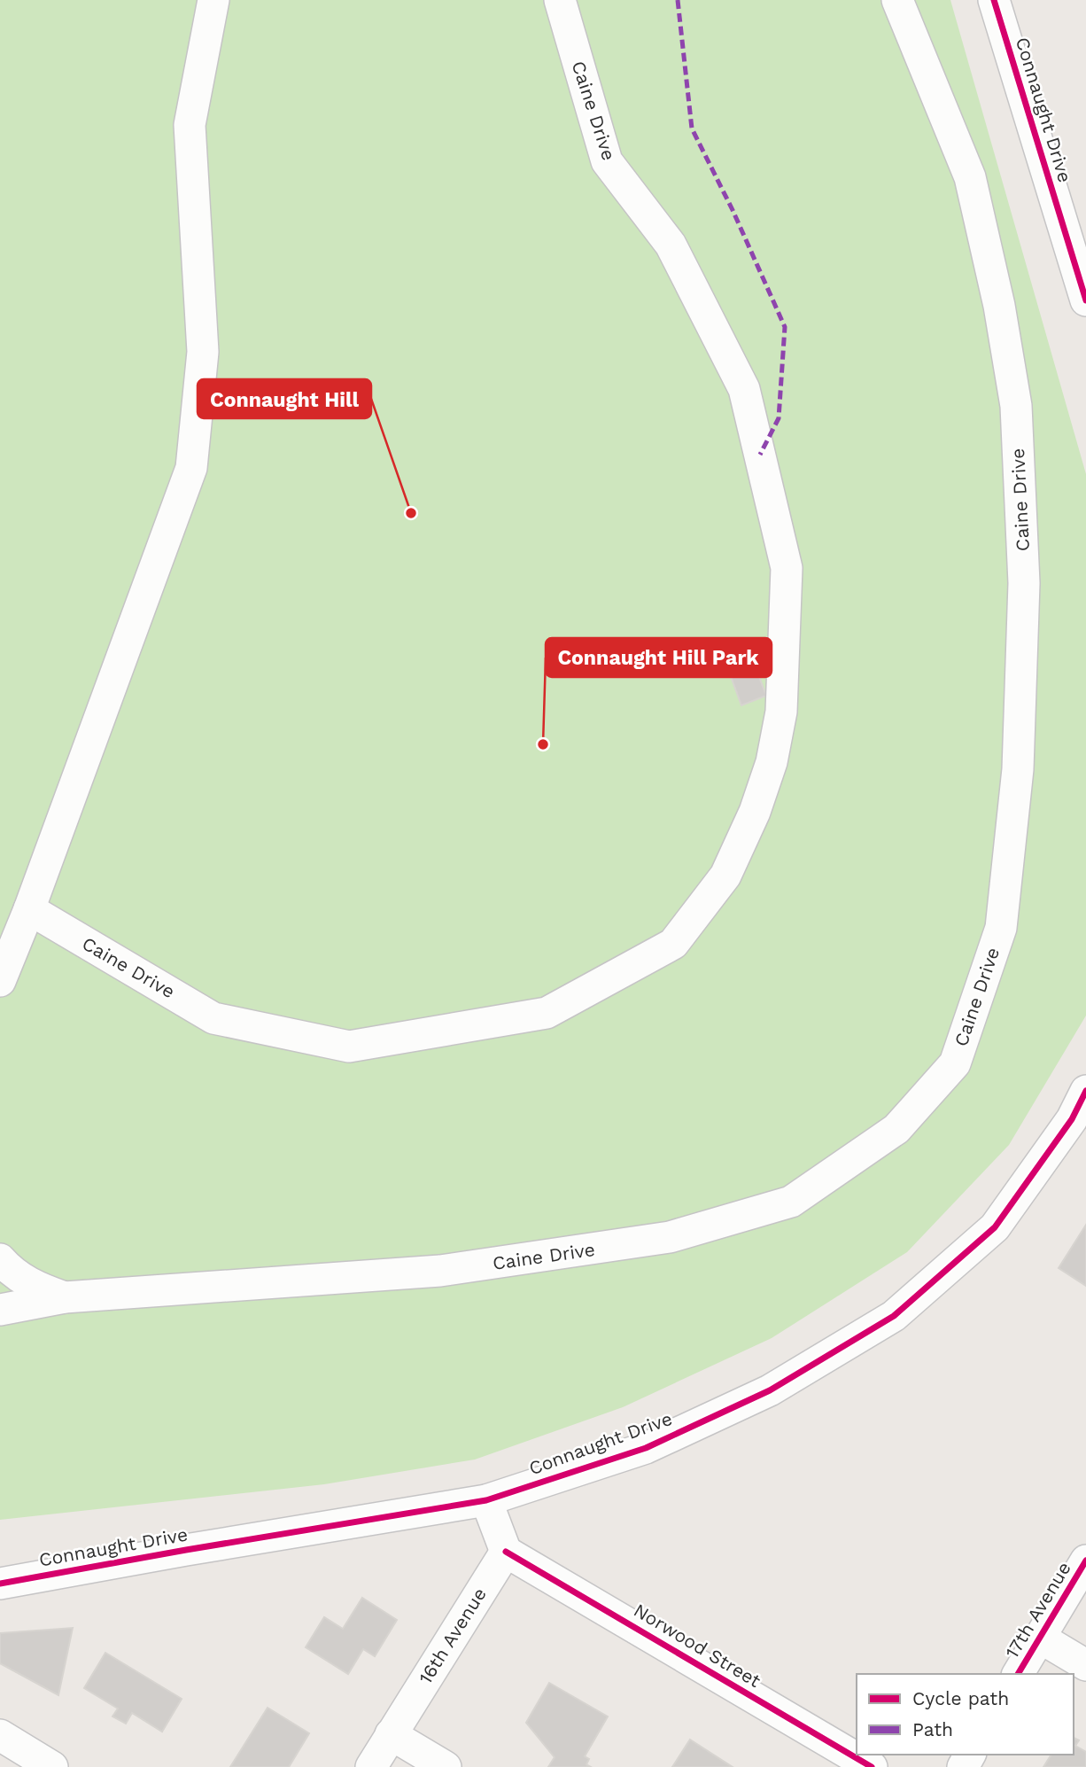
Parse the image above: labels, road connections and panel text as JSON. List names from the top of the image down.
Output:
{
  "streets": {
    "street": [
      "Connaught Drive",
      "Caine Drive",
      "17th Avenue",
      "16th Avenue",
      "Norwood Street"
    ]
  },
  "crossings": [
    ["16th Avenue", "Norwood Street"]
  ],
  "places": ["Connaught Hill", "Connaught Hill Park"],
  "legend": ["Cycle path", "Path"]
}
